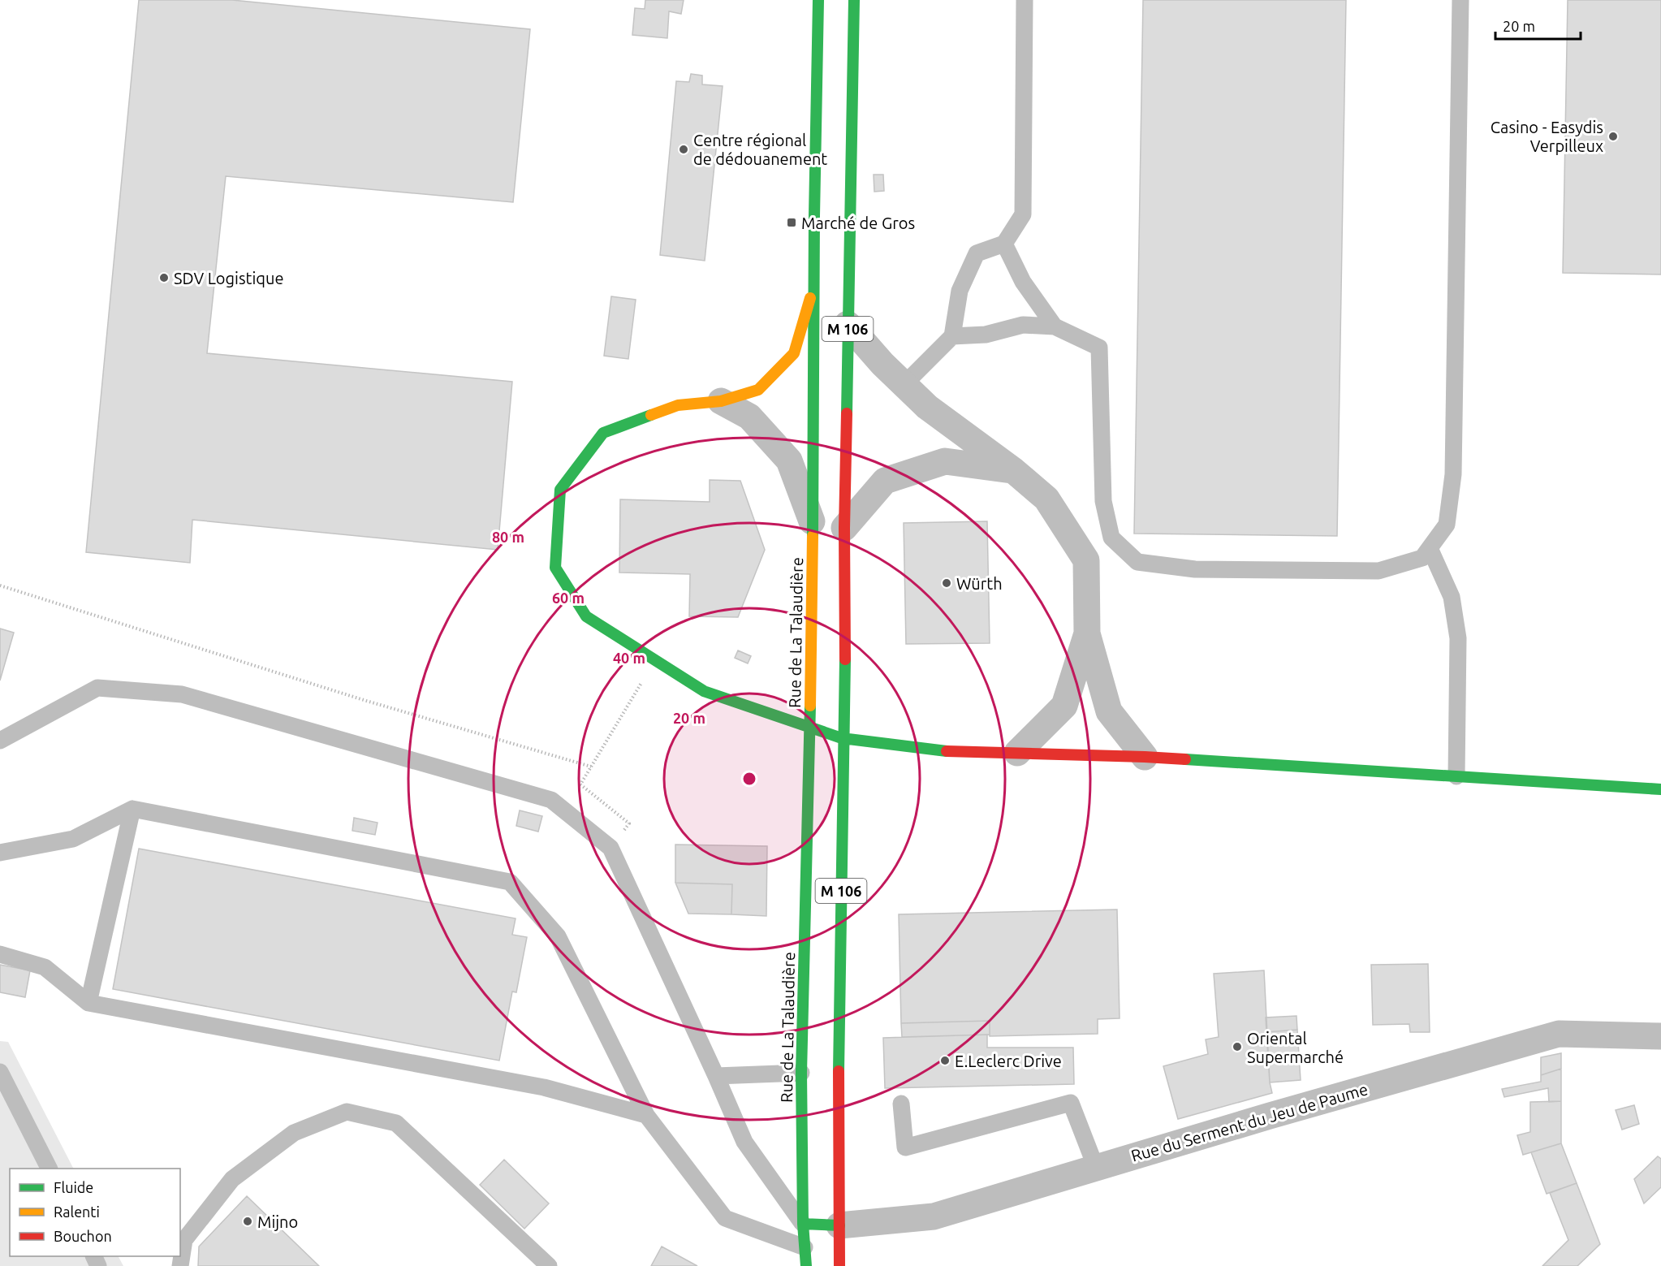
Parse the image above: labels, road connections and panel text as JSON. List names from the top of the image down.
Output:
{
  "streets": {
    "main road": ["M 106", "Rue de La Talaudière"],
    "street": ["Rue du Serment du Jeu de Paume"]
  },
  "crossings": [
    ["M 106", "Rue du Serment du Jeu de Paume"]
  ],
  "places": {
    "other": [
      "Casino - Easydis Verpilleux",
      "Centre régional de dédouanement",
      "SDV Logistique",
      "Würth",
      "Oriental Supermarché",
      "E.Leclerc Drive",
      "Mijno"
    ],
    "transit": ["Marché de Gros"]
  },
  "legend": ["Fluide", "Ralenti", "Bouchon"],
  "scale_bar": "20 m",
  "rings": [
    "80 m",
    "60 m",
    "40 m",
    "20 m"
  ]
}
